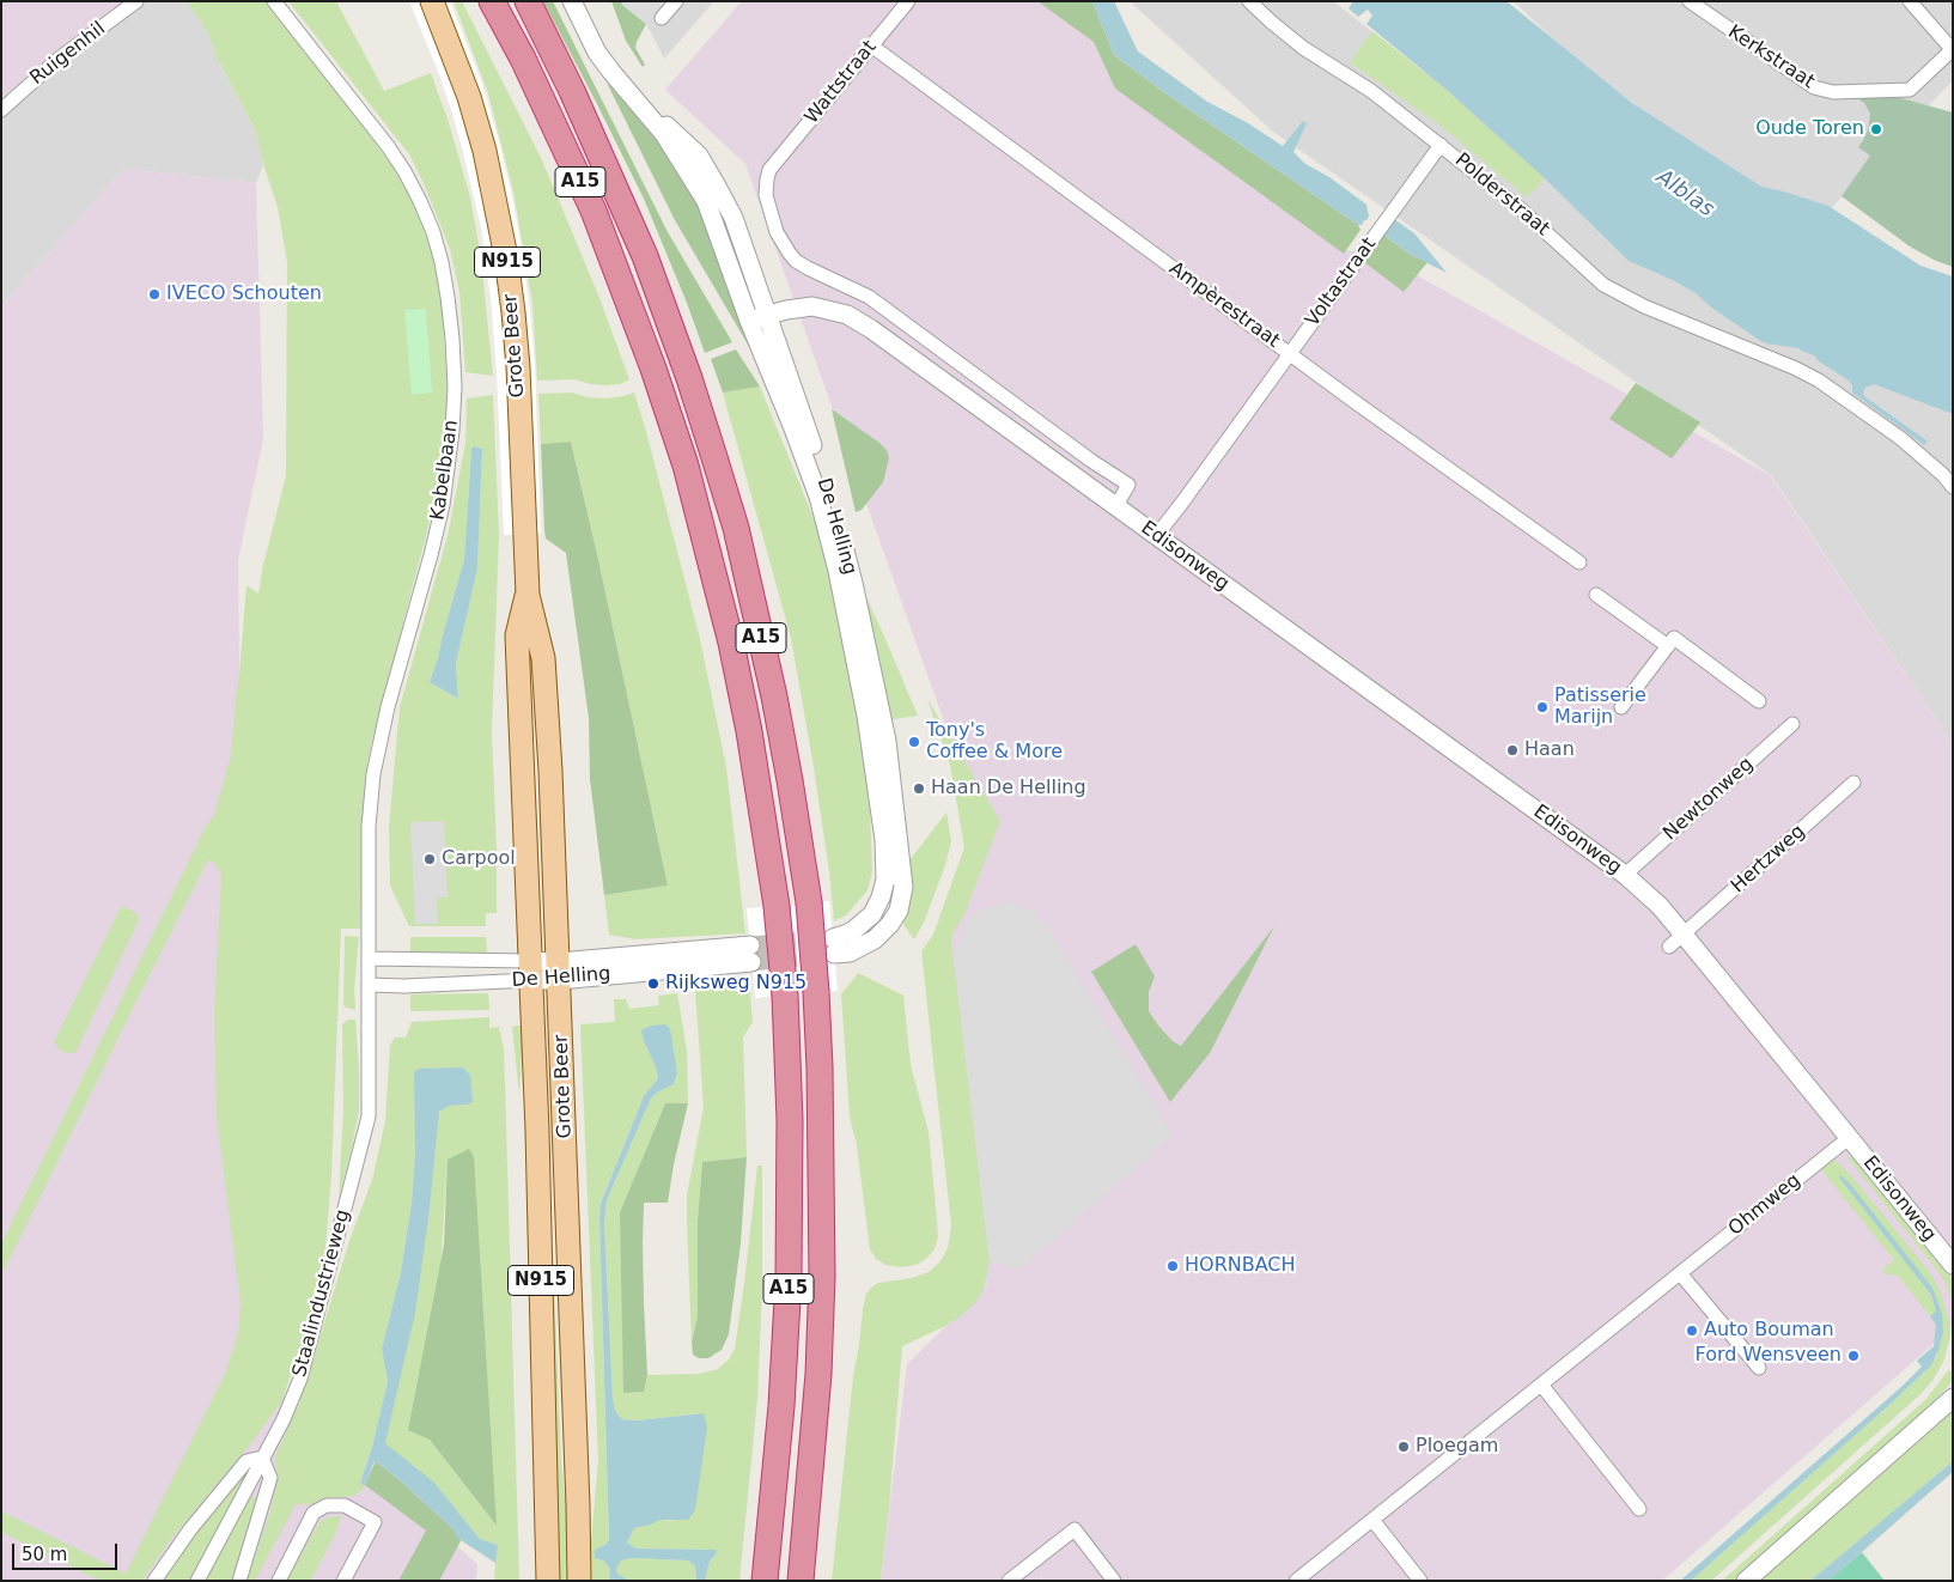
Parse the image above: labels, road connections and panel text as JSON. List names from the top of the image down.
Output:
{
  "streets": {
    "highway": ["A15"],
    "main road": ["N915", "Grote Beer"],
    "street": [
      "Ruigenhil",
      "Kerkstraat",
      "Wattstraat",
      "Polderstraat",
      "Voltastraat",
      "Ampèrestraat",
      "Kabelbaan",
      "De Helling",
      "Edisonweg",
      "Newtonweg",
      "Hertzweg",
      "Ohmweg",
      "Staalindustrieweg"
    ]
  },
  "crossings": [
    ["Wattstraat", "Ampèrestraat"],
    ["Polderstraat", "Voltastraat"],
    ["Voltastraat", "Ampèrestraat"],
    ["Voltastraat", "Edisonweg"],
    ["Grote Beer", "De Helling"],
    ["Kabelbaan", "De Helling"],
    ["Kabelbaan", "Staalindustrieweg"],
    ["De Helling", "Edisonweg"],
    ["De Helling", "Staalindustrieweg"],
    ["Edisonweg", "Newtonweg"],
    ["Edisonweg", "Hertzweg"],
    ["Edisonweg", "Ohmweg"]
  ],
  "water": ["Alblas"],
  "places": [
    "Oude Toren",
    "IVECO Schouten",
    "Patisserie Marijn",
    "Tony's Coffee & More",
    "Haan",
    "Haan De Helling",
    "Carpool",
    "Rijksweg N915",
    "HORNBACH",
    "Auto Bouman",
    "Ford Wensveen",
    "Ploegam"
  ],
  "scale_bar": "50 m"
}
